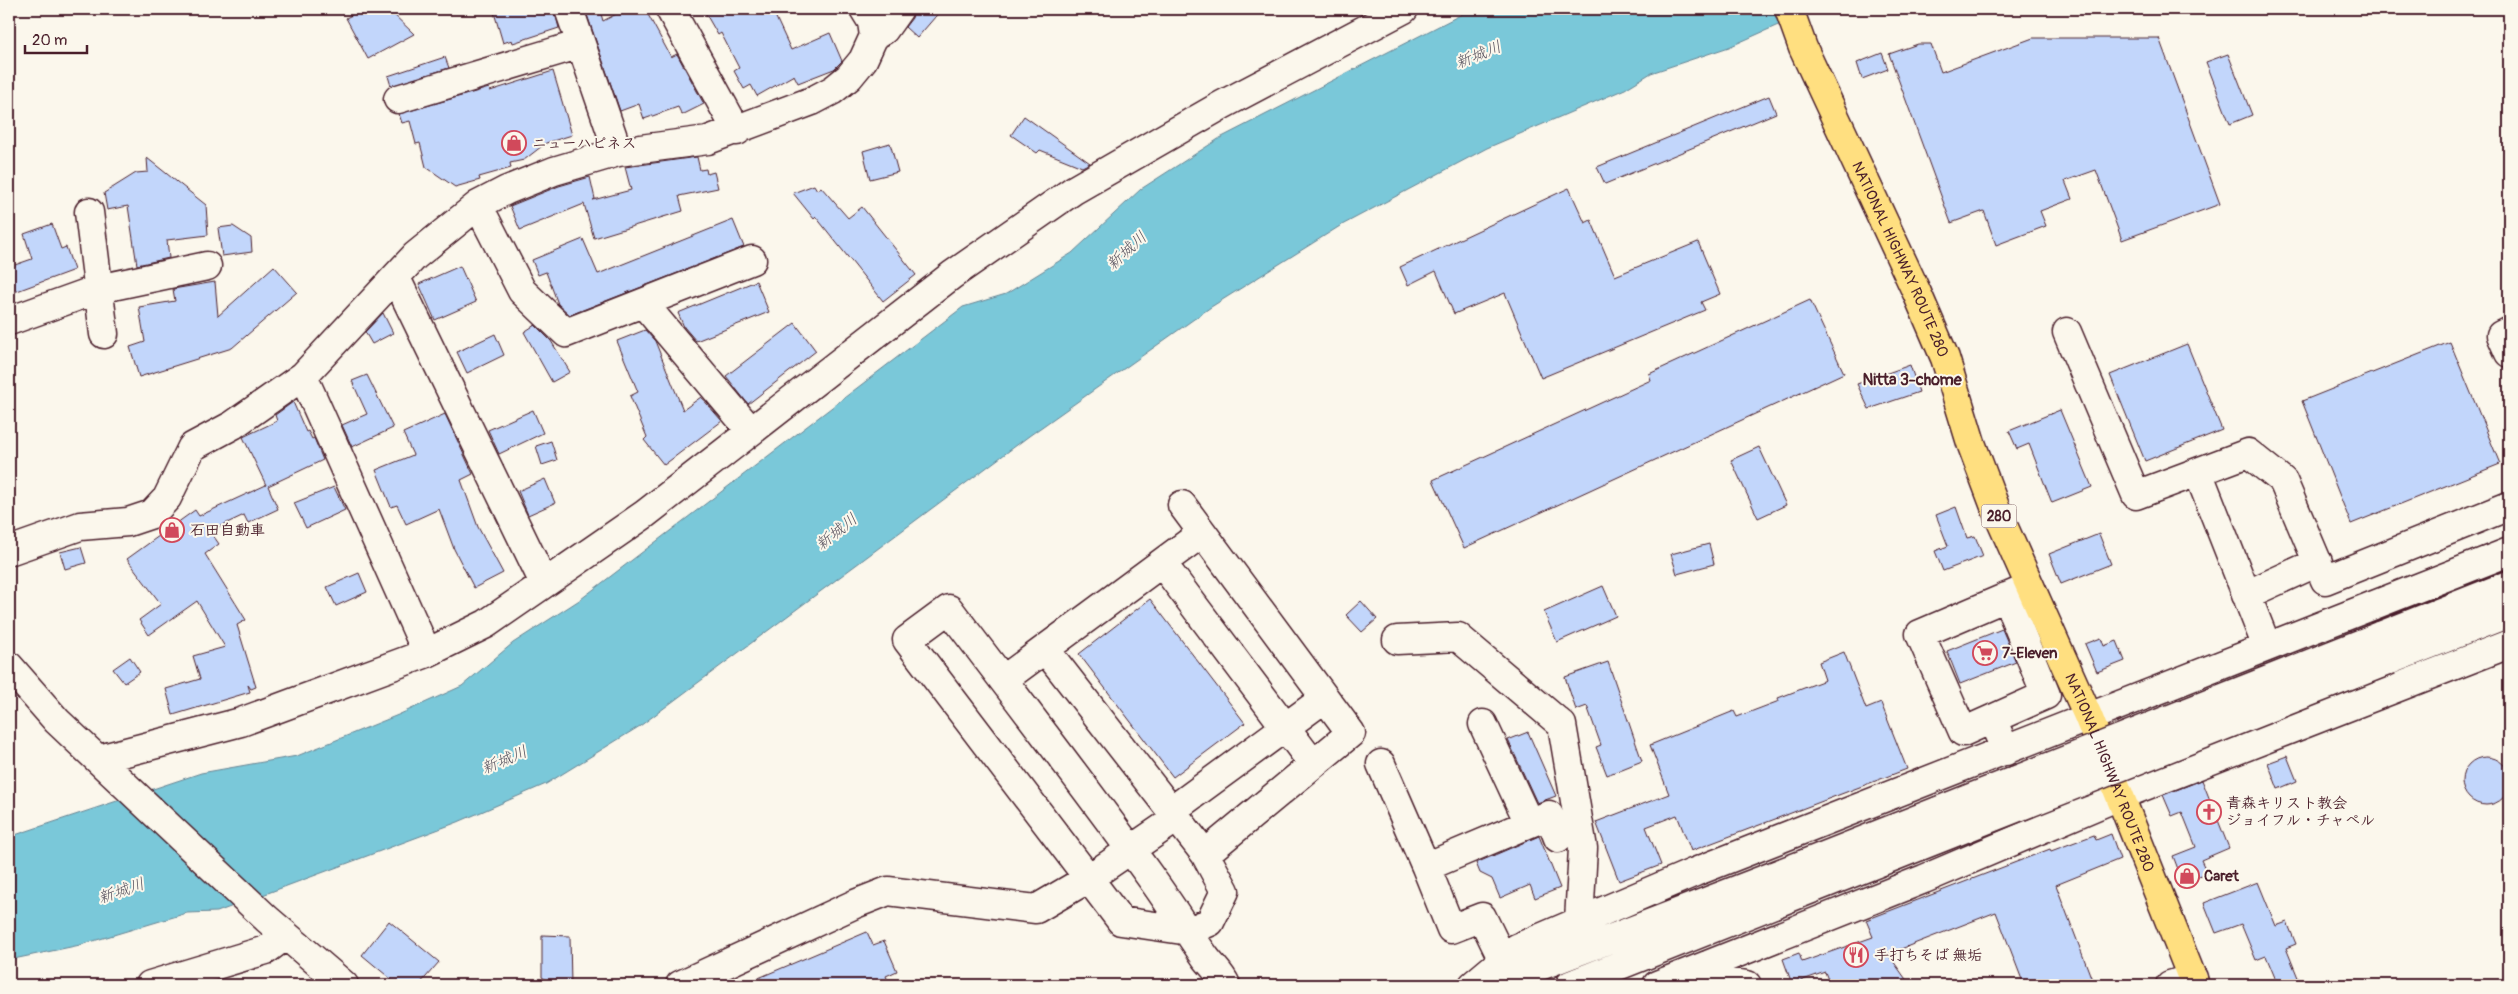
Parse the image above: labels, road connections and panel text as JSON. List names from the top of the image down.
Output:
{
  "streets": {
    "highway": ["NATIONAL HIGHWAY ROUTE 280", "280"]
  },
  "districts": ["Nitta 3-chome"],
  "water": ["新城川"],
  "places": {
    "shop": ["ニューハピネス", "石田自動車", "Caret"],
    "supermarket": ["7-Eleven"],
    "church": ["青森キリスト教会 ジョイフル・チャペル"],
    "restaurant": ["手打ちそば 無垢"]
  },
  "scale_bar": "20 m"
}
